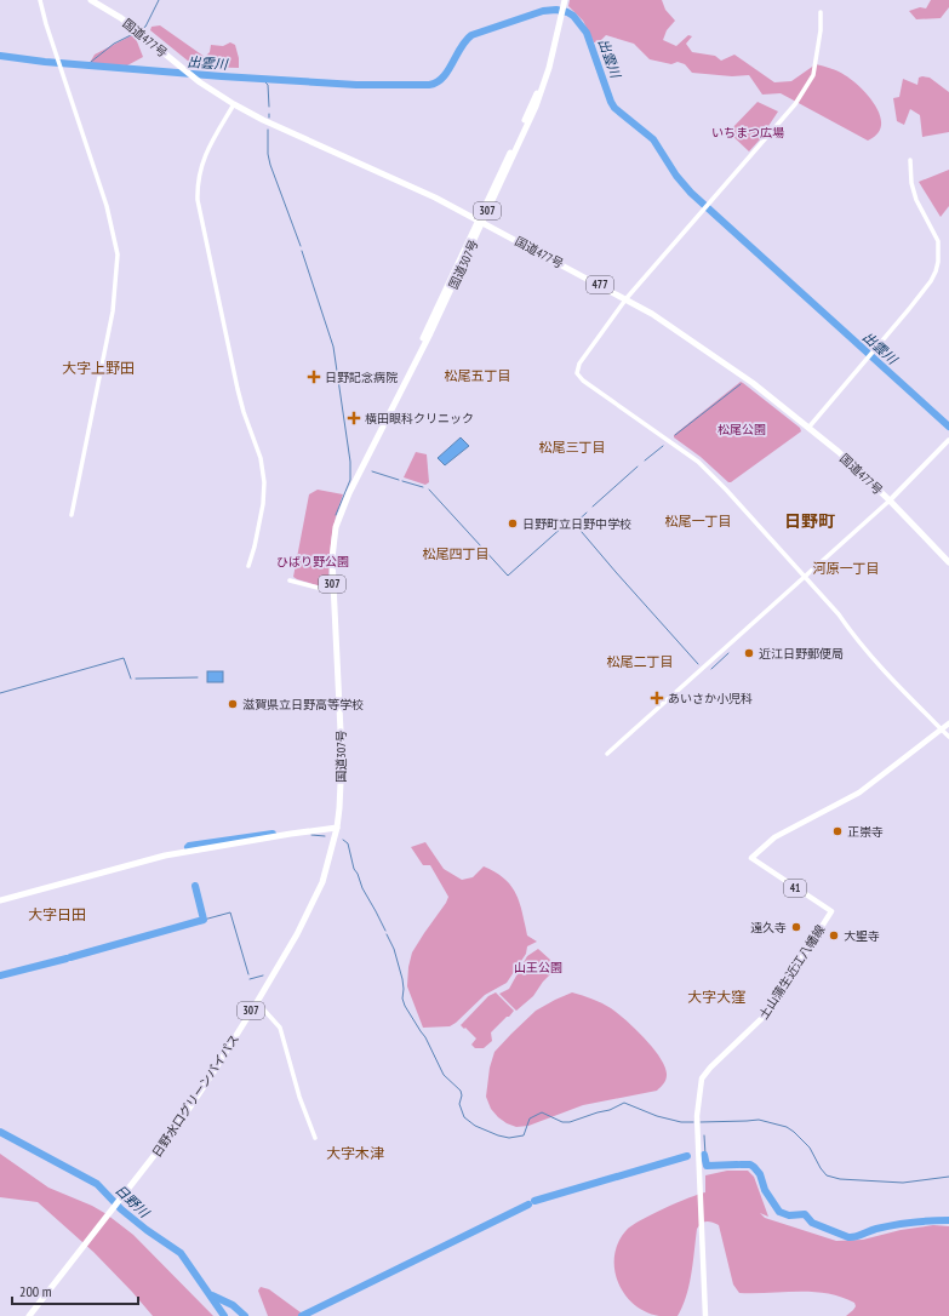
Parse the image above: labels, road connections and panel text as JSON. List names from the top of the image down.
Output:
{
  "streets": {
    "highway": [
      "国道477号",
      "307",
      "国道307号",
      "477",
      "日野水口グリーンバイパス"
    ],
    "main road": ["41", "土山蒲生近江八幡線"]
  },
  "crossings": [
    ["国道477号", "国道307号"],
    ["国道307号", "日野水口グリーンバイパス"]
  ],
  "districts": [
    "大字上野田",
    "松尾五丁目",
    "松尾三丁目",
    "松尾一丁目",
    "日野町",
    "松尾四丁目",
    "河原一丁目",
    "松尾二丁目",
    "大字日田",
    "大字大窪",
    "大字木津"
  ],
  "water": ["出雲川", "日野川"],
  "parks": [
    "いちまつ広場",
    "松尾公園",
    "ひばり野公園",
    "山王公園"
  ],
  "places": {
    "health": ["日野記念病院", "横田眼科クリニック", "あいさか小児科"],
    "other": [
      "日野町立日野中学校",
      "近江日野郵便局",
      "滋賀県立日野高等学校",
      "正崇寺",
      "遠久寺",
      "大聖寺"
    ]
  },
  "scale_bar": "200 m"
}
